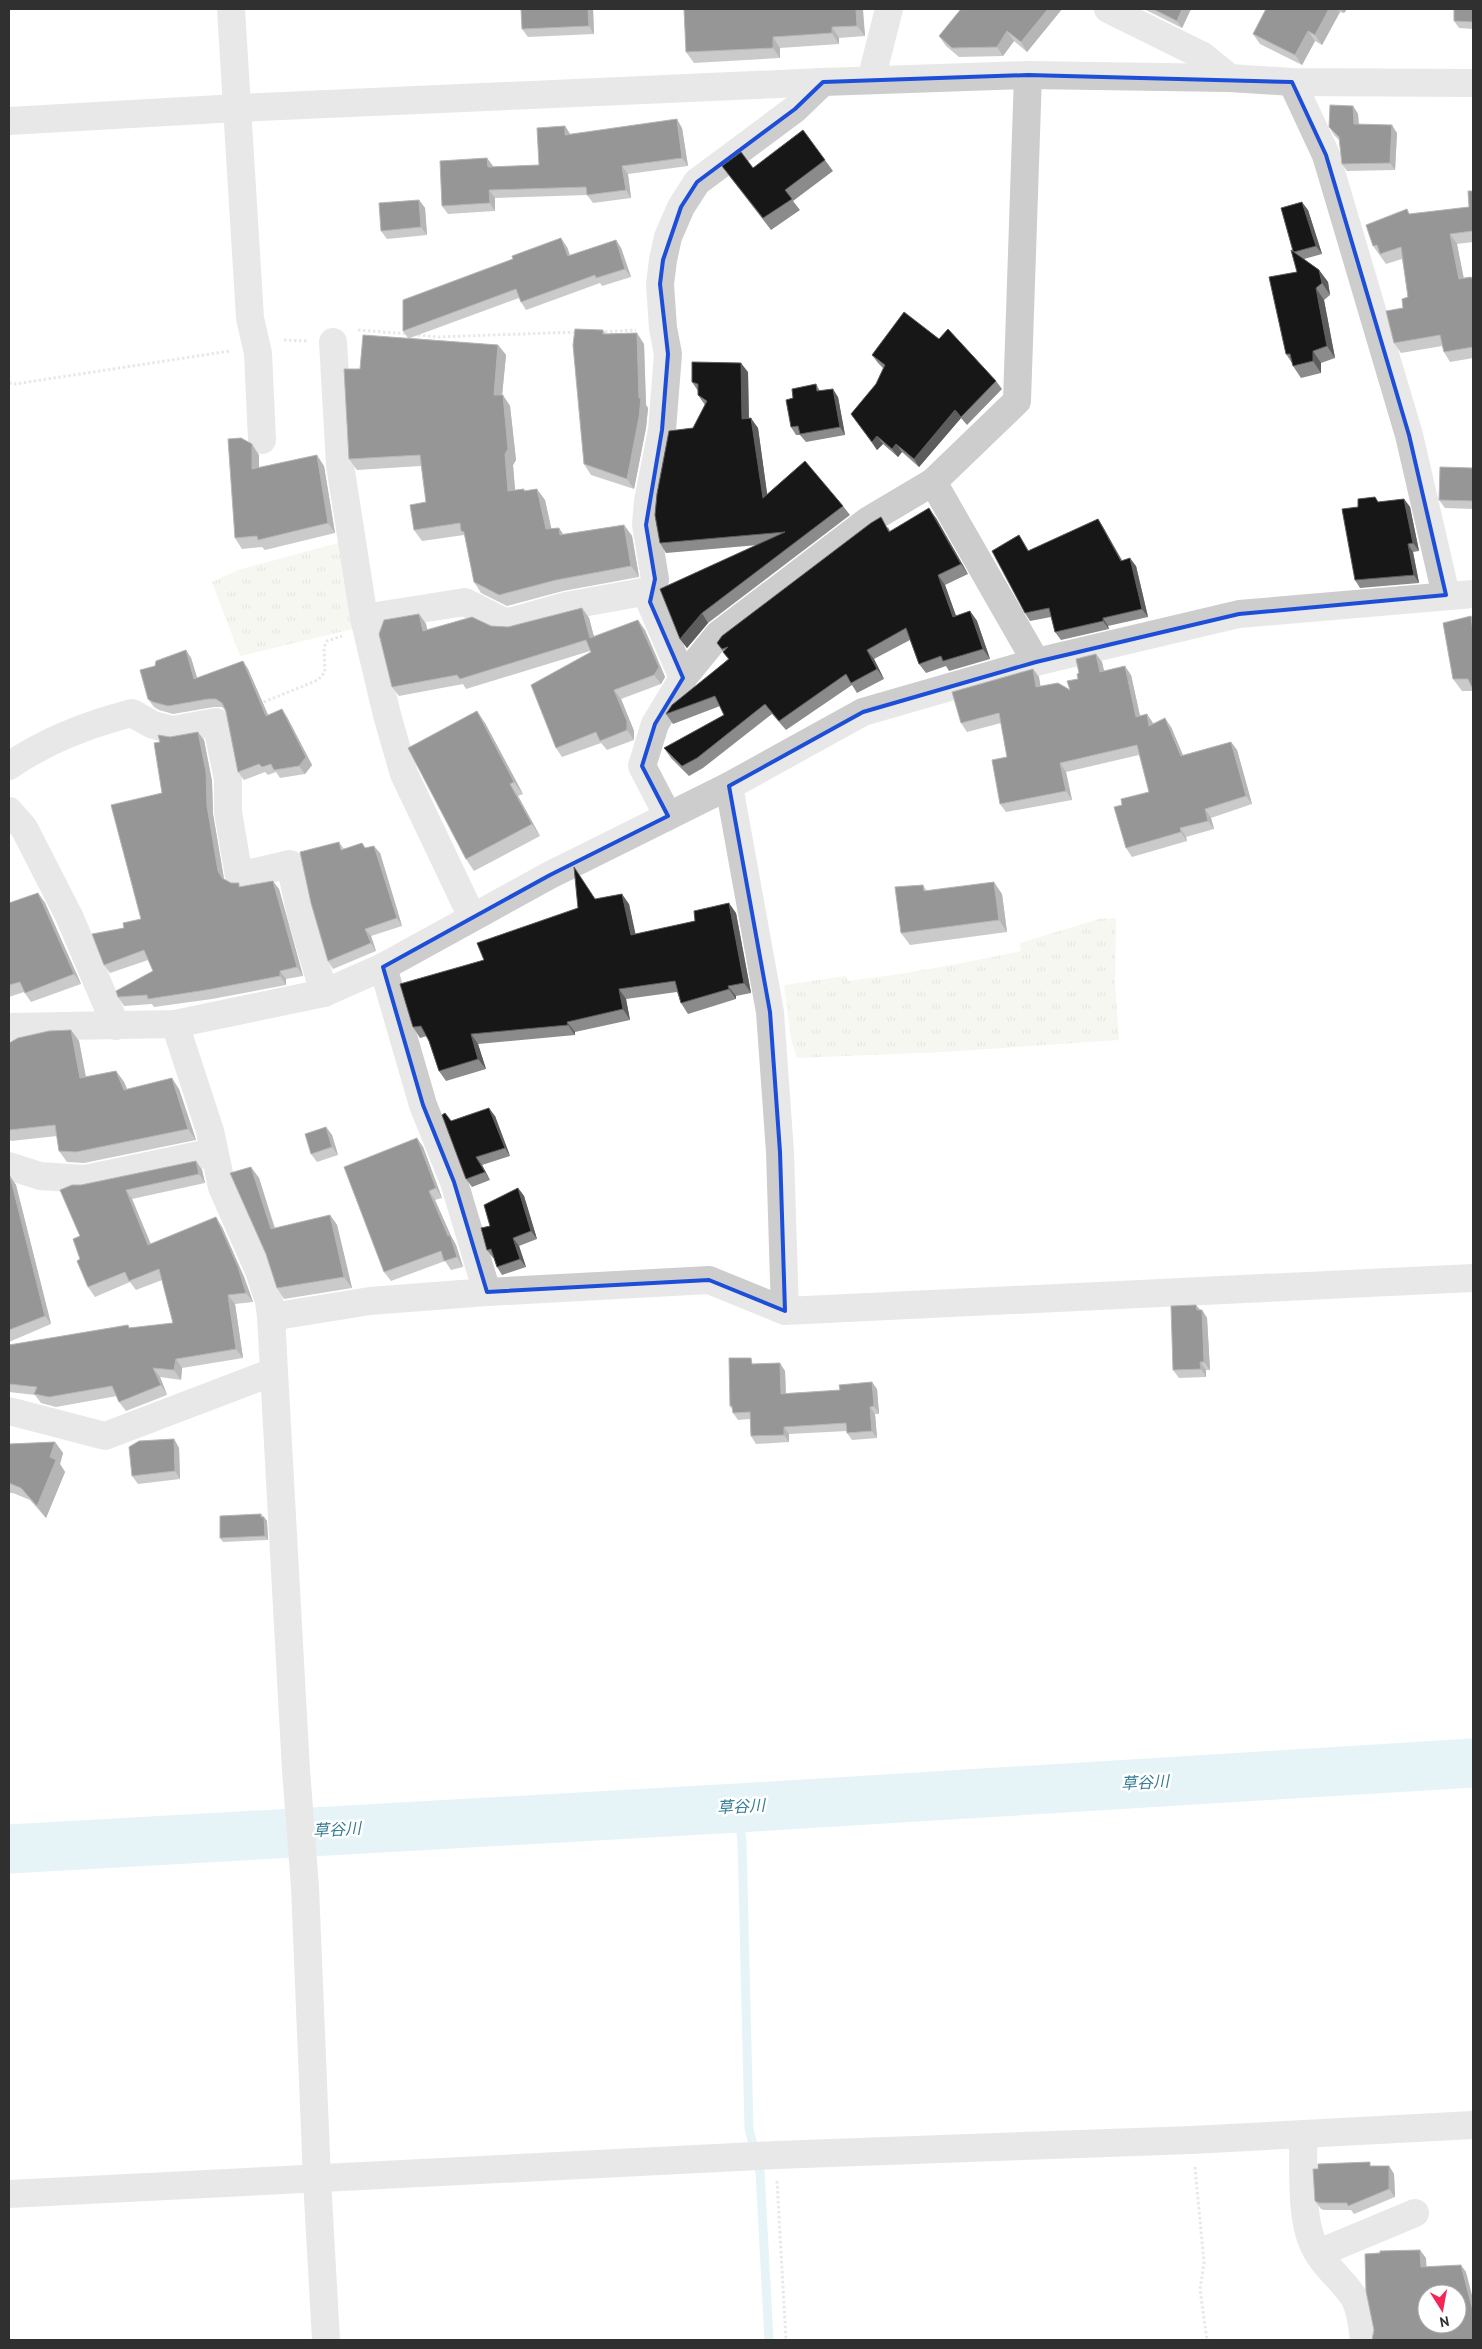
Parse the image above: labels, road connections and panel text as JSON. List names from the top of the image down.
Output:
{
  "water": ["草谷川"],
  "north": "bottom"
}
